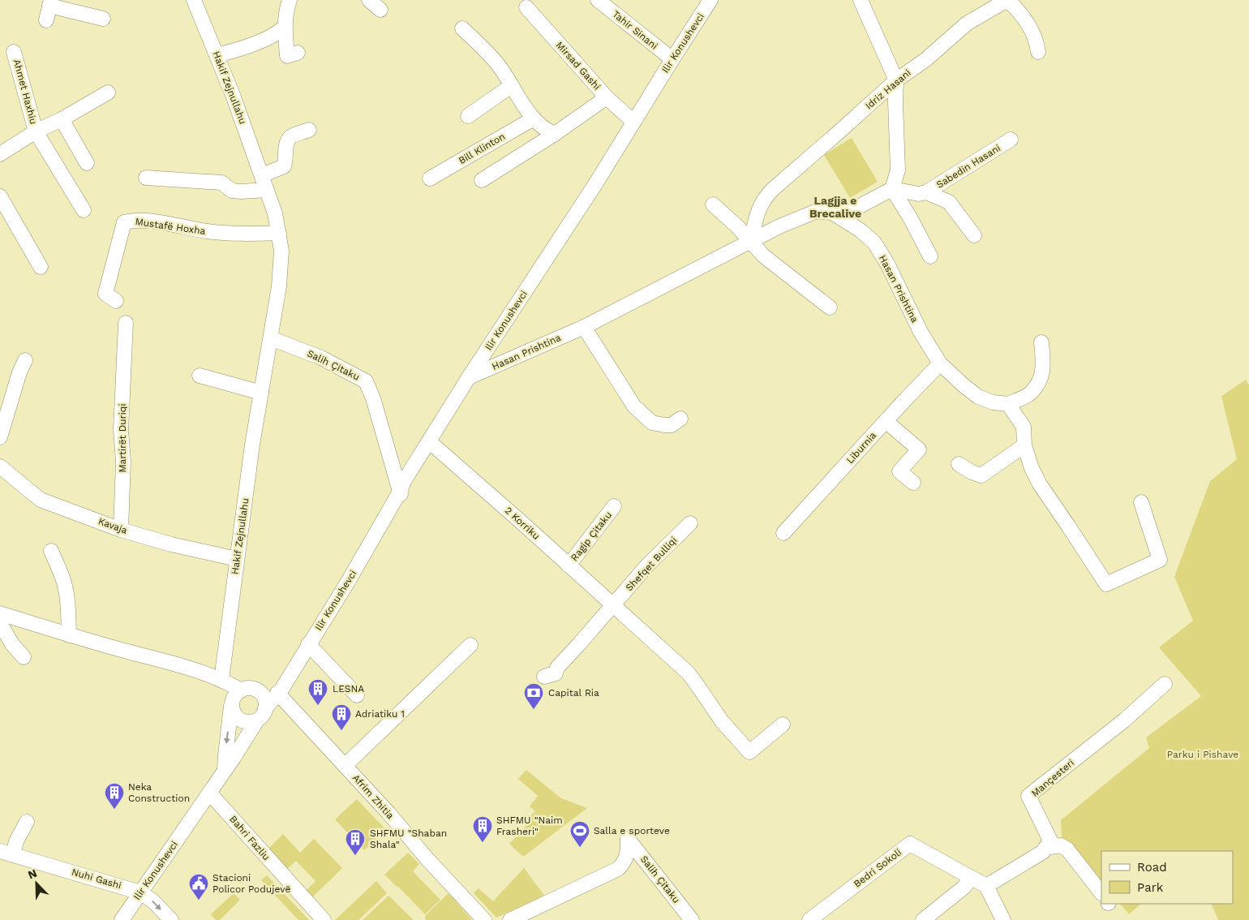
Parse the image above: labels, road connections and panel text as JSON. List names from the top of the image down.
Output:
{
  "streets": {
    "street": [
      "Tahir Sinani",
      "Ilir Konushevci",
      "Mirsad Gashi",
      "Hakif Zejnullahu",
      "Idriz Hasani",
      "Ahmet Haxhiu",
      "Bill Klinton",
      "Sabedin Hasani",
      "Mustafë Hoxha",
      "Hasan Prishtina",
      "Salih Çitaku",
      "Martirët Duriqi",
      "Liburnia",
      "2 Korriku",
      "Kavaja",
      "Ragip Çitaku",
      "Shefqet Bulliqi",
      "Mançesteri",
      "Afrim Zhitia",
      "Bahri Fazliu",
      "Bedri Sokoli",
      "Nuhi Gashi"
    ]
  },
  "crossings": [
    ["Tahir Sinani", "Ilir Konushevci"],
    ["Ilir Konushevci", "Mirsad Gashi"],
    ["Ilir Konushevci", "Hasan Prishtina"],
    ["Ilir Konushevci", "Salih Çitaku"],
    ["Ilir Konushevci", "2 Korriku"],
    ["Ilir Konushevci", "Afrim Zhitia"],
    ["Ilir Konushevci", "Bahri Fazliu"],
    ["Ilir Konushevci", "Nuhi Gashi"],
    ["Hakif Zejnullahu", "Mustafë Hoxha"],
    ["Hakif Zejnullahu", "Salih Çitaku"],
    ["Hakif Zejnullahu", "Kavaja"],
    ["Idriz Hasani", "Hasan Prishtina"],
    ["Hasan Prishtina", "Liburnia"],
    ["Martirët Duriqi", "Kavaja"],
    ["2 Korriku", "Ragip Çitaku"],
    ["2 Korriku", "Shefqet Bulliqi"]
  ],
  "districts": ["Lagjja e Brecalive"],
  "parks": ["Parku i Pishave"],
  "places": {
    "building": [
      "LESNA",
      "Adriatiku 1",
      "Neka Construction",
      "SHFMU \"Naim Frasheri\"",
      "SHFMU \"Shaban Shala\""
    ],
    "bank": ["Capital Ria"],
    "sports": ["Salla e sporteve"],
    "public building": ["Stacioni Policor Podujevë"]
  },
  "legend": ["Road", "Park"],
  "north": "top left"
}
